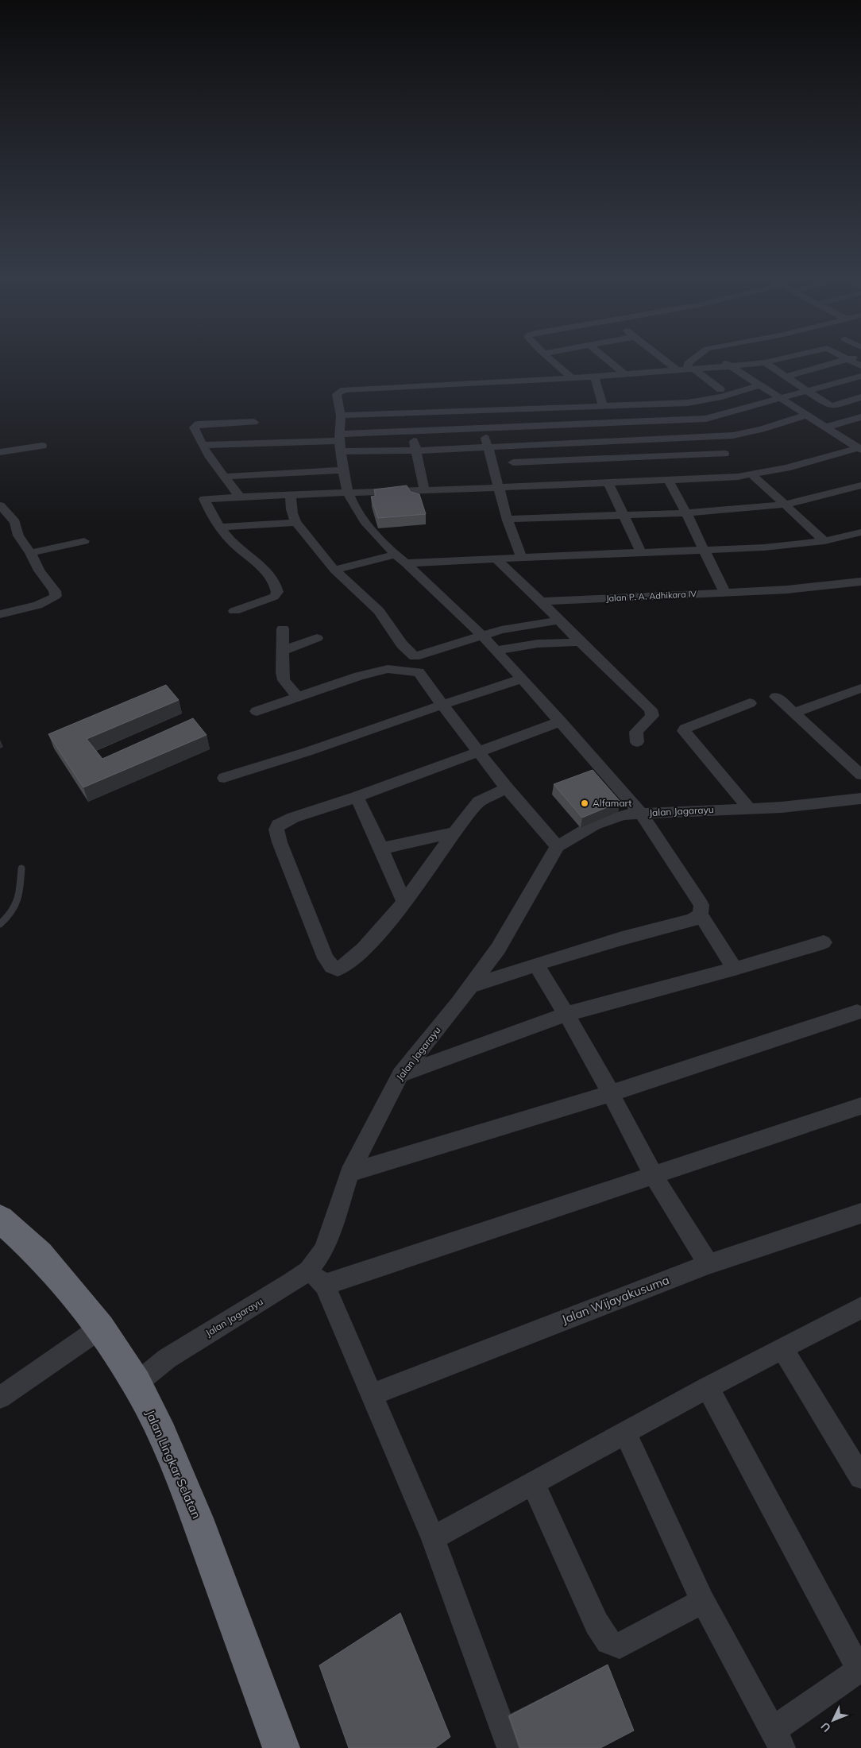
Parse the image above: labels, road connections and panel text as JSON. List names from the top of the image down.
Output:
{
  "streets": {
    "highway": ["Jalan Lingkar Selatan"],
    "street": ["Jalan P. A. Adhikara IV", "Jalan Jagarayu", "Jalan Wijayakusuma"]
  },
  "crossings": [
    ["Jalan Jagarayu", "Jalan Lingkar Selatan"]
  ],
  "places": ["Alfamart"],
  "north": "bottom left"
}
